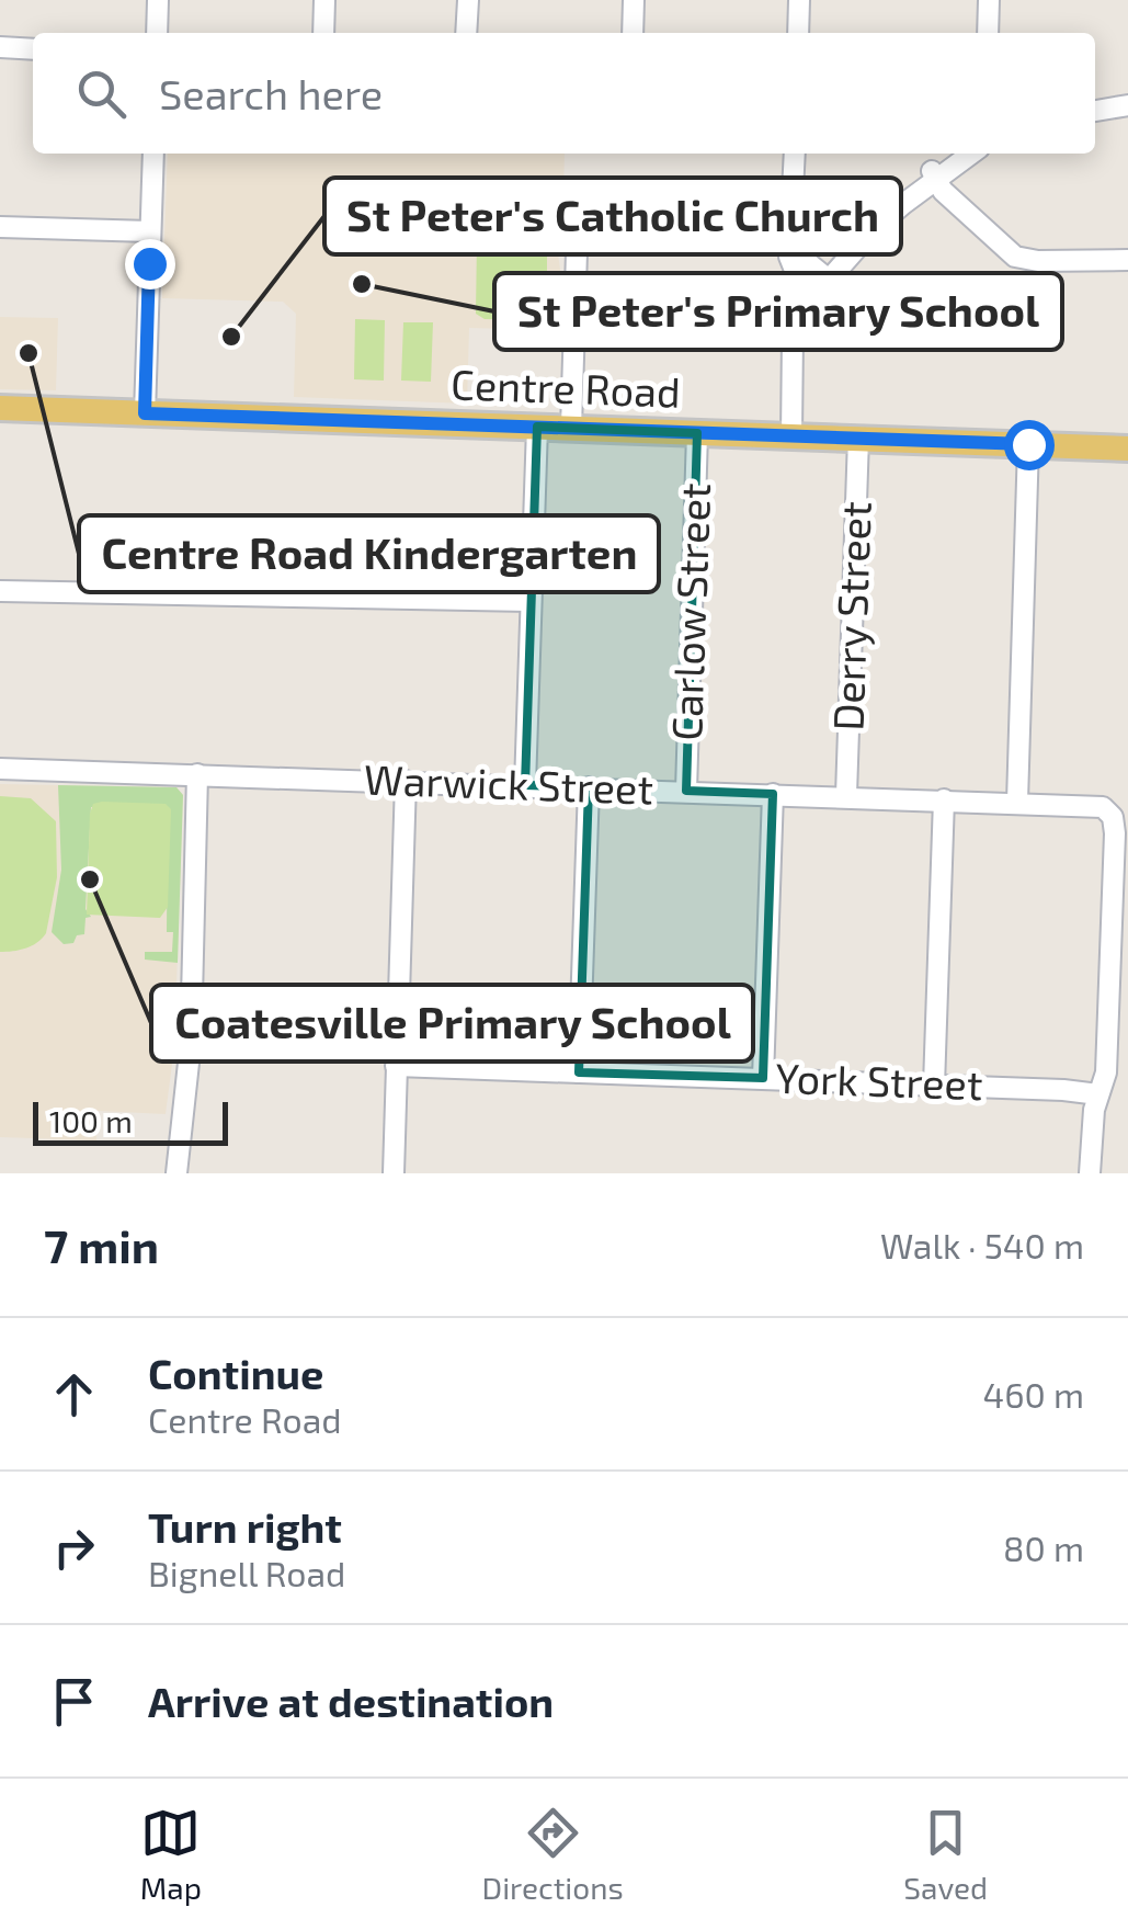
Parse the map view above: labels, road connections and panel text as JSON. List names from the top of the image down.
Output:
{
  "streets": {
    "main road": ["Centre Road"],
    "street": [
      "Carlow Street",
      "Derry Street",
      "Warwick Street",
      "York Street"
    ]
  },
  "crossings": [
    ["Centre Road", "Carlow Street"],
    ["Centre Road", "Derry Street"],
    ["Carlow Street", "Warwick Street"],
    ["Derry Street", "Warwick Street"],
    ["Warwick Street", "York Street"]
  ],
  "places": [
    "St Peter's Primary School",
    "St Peter's Catholic Church",
    "Centre Road Kindergarten",
    "Coatesville Primary School"
  ],
  "scale_bar": "100 m",
  "page": {
    "search": "Search here",
    "scale": "100 m",
    "heading": ["7 min", "Walk · 540 m"],
    "list": [
      ["Continue", "Centre Road", "460 m"],
      ["Turn right", "Bignell Road", "80 m"],
      "Arrive at destination"
    ],
    "nav": ["Map", "Directions", "Saved"]
  }
}
